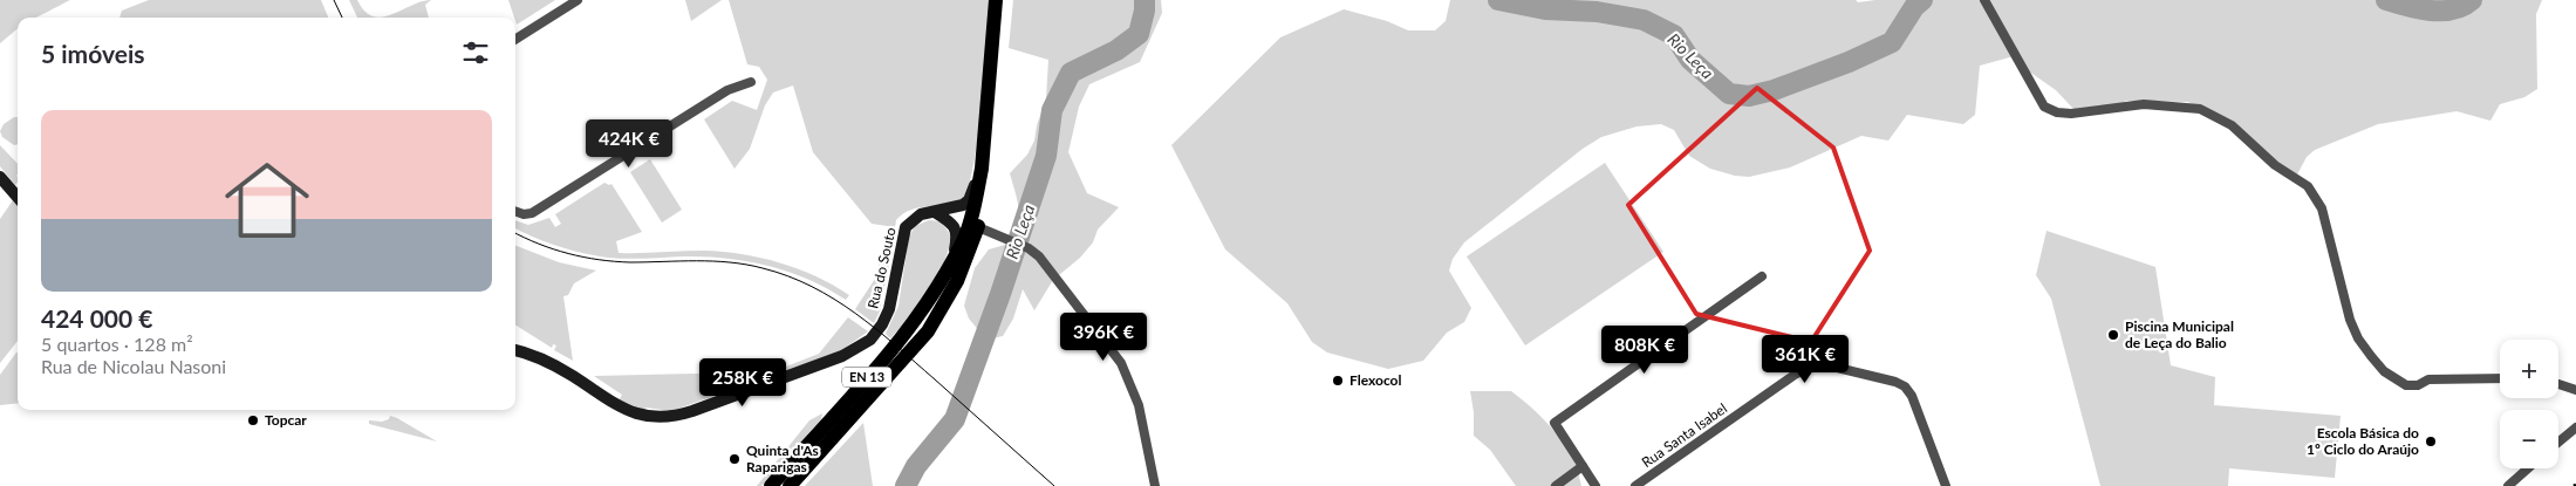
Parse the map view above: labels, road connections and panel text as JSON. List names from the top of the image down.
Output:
{
  "streets": {
    "main road": ["EN 13"],
    "street": ["Rua do Souto", "Rua Santa Isabel"]
  },
  "crossings": [
    ["Rua do Souto", "EN 13"]
  ],
  "water": ["Rio Leça"],
  "places": [
    "Piscina Municipal de Leça do Balio",
    "Flexocol",
    "Topcar",
    "Escola Básica do 1º Ciclo do Araújo",
    "Quinta d'As Raparigas"
  ],
  "page": {
    "heading": "5 imóveis",
    "list": [
      {
        "name": "424 000 €",
        "note": "5 quartos · 128 m² · Rua de Nicolau Nasoni"
      }
    ],
    "price": [
      "424K €",
      "396K €",
      "808K €",
      "361K €",
      "258K €"
    ],
    "map_buttons": ["+", "−"]
  }
}
